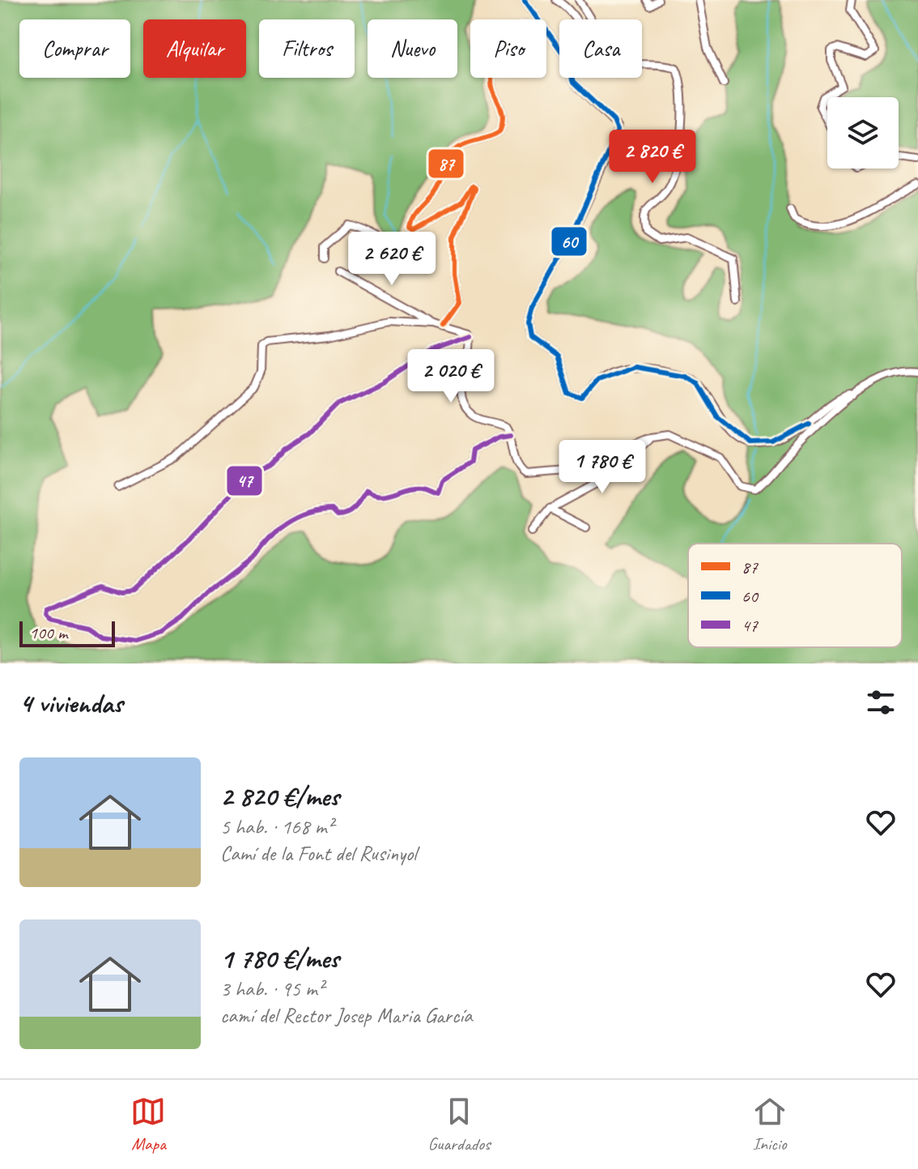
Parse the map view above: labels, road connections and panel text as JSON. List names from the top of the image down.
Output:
{
  "lines": ["transit line 60", "transit line 87", "transit line 47"],
  "legend": ["87", "60", "47"],
  "scale_bar": "100 m",
  "page": {
    "chip": [
      "Comprar",
      "Alquilar",
      "Filtros",
      "Nuevo",
      "Piso",
      "Casa"
    ],
    "price": [
      "2 820 €",
      "2 620 €",
      "2 020 €",
      "1 780 €"
    ],
    "scale": "100 m",
    "heading": "4 viviendas",
    "list": [
      {
        "name": "2 820 €/mes",
        "note": "5 hab. · 168 m² · Camí de la Font del Rusinyol"
      },
      {
        "name": "1 780 €/mes",
        "note": "3 hab. · 95 m² · camí del Rector Josep Maria García"
      }
    ],
    "tabs": ["Mapa", "Guardados", "Inicio"]
  }
}
